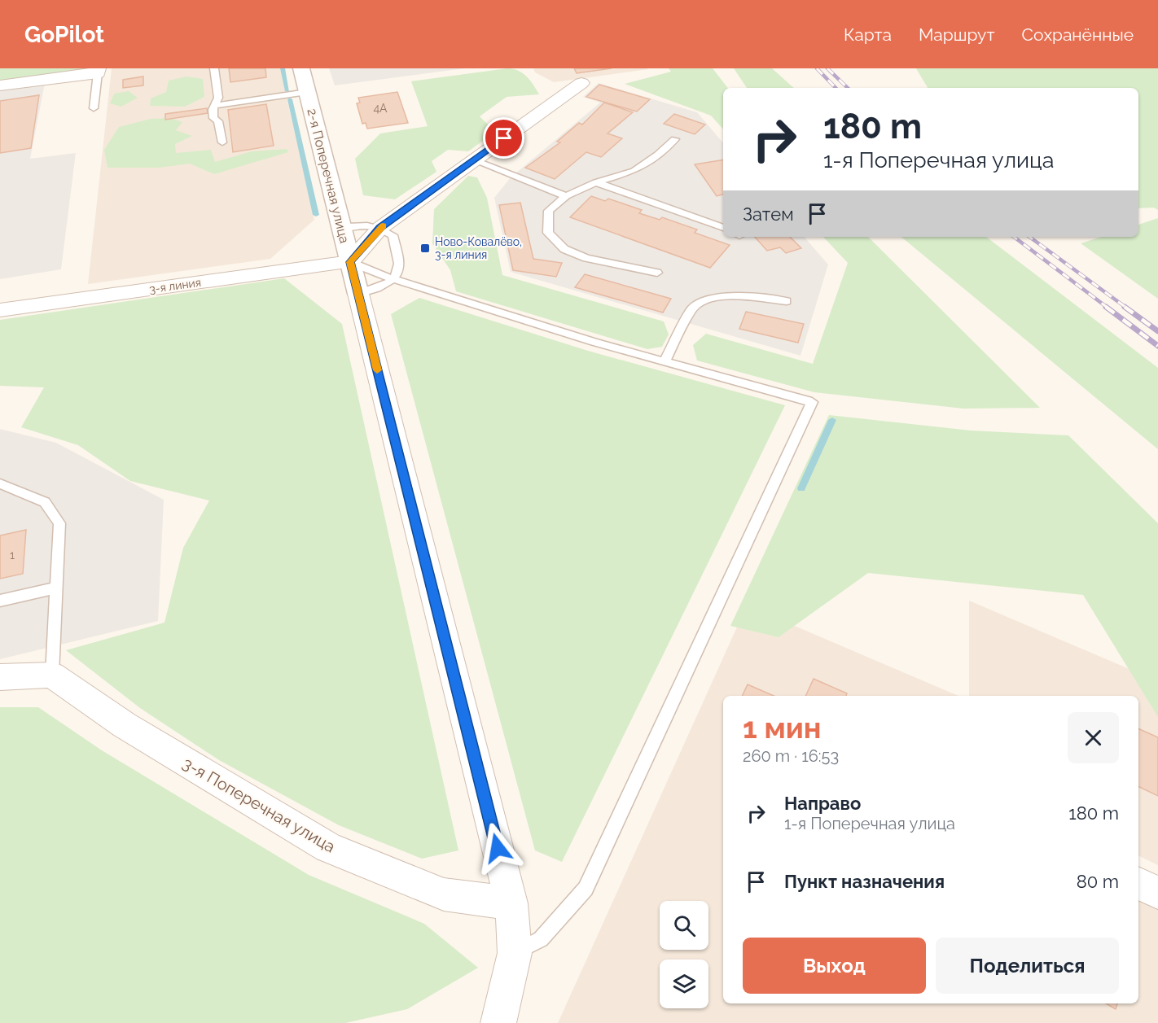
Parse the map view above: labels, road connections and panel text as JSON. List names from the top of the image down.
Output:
{
  "streets": {
    "street": ["2-я Поперечная улица", "3-я линия", "3-я Поперечная улица"]
  },
  "crossings": [
    ["2-я Поперечная улица", "3-я линия"],
    ["2-я Поперечная улица", "3-я Поперечная улица"]
  ],
  "places": {
    "transit": ["Ново-Ковалёво, 3-я линия"]
  },
  "house_numbers": ["4А", "1"],
  "page": {
    "header": "GoPilot",
    "nav": ["Карта", "Маршрут", "Сохранённые"],
    "turn": ["180 m", "1-я Поперечная улица"],
    "then": "Затем",
    "heading": ["1 мин", "260 m · 16:53"],
    "list": [
      {
        "name": "Направо",
        "note": "1-я Поперечная улица",
        "value": "180 m"
      },
      {
        "name": "Пункт назначения",
        "value": "80 m"
      }
    ],
    "buttons": ["Выход", "Поделиться"]
  }
}
